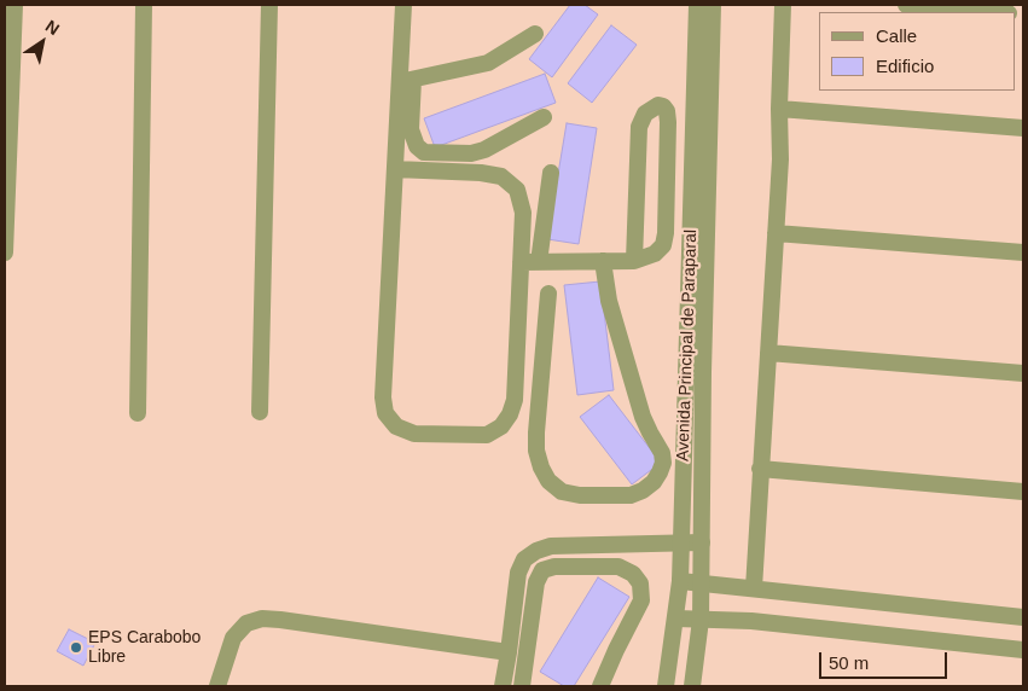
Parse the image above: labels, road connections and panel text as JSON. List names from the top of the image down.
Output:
{
  "streets": {
    "street": ["Avenida Principal de Paraparal"]
  },
  "places": ["EPS Carabobo Libre"],
  "legend": ["Calle", "Edificio"],
  "scale_bar": "50 m",
  "north": "top right"
}
